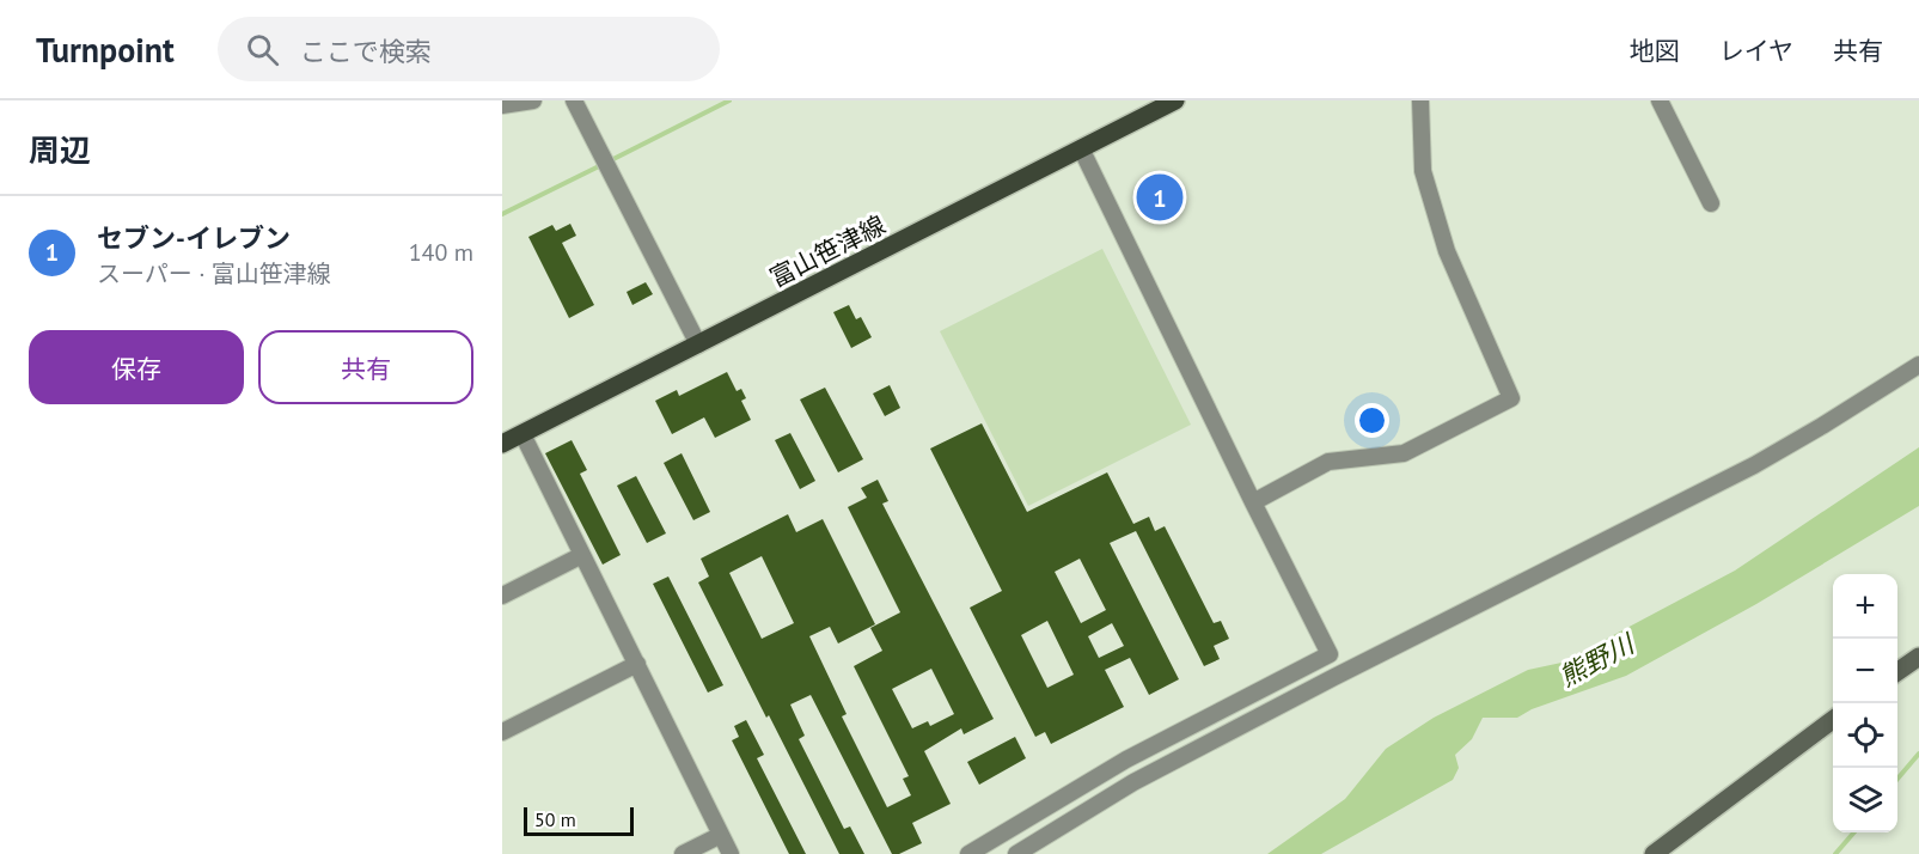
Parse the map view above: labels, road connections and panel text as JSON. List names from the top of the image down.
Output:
{
  "streets": {
    "main road": ["富山笹津線"]
  },
  "water": ["熊野川"],
  "scale_bar": "50 m",
  "page": {
    "header": "Turnpoint",
    "search": "ここで検索",
    "nav": ["地図", "レイヤ", "共有"],
    "heading": "周辺",
    "pins": "1",
    "list": [
      {
        "mark": "1",
        "name": "セブン-イレブン",
        "note": "スーパー · 富山笹津線",
        "value": "140 m"
      }
    ],
    "buttons": ["保存", "共有"],
    "map_buttons": ["+", "−"],
    "scale": "50 m"
  }
}
